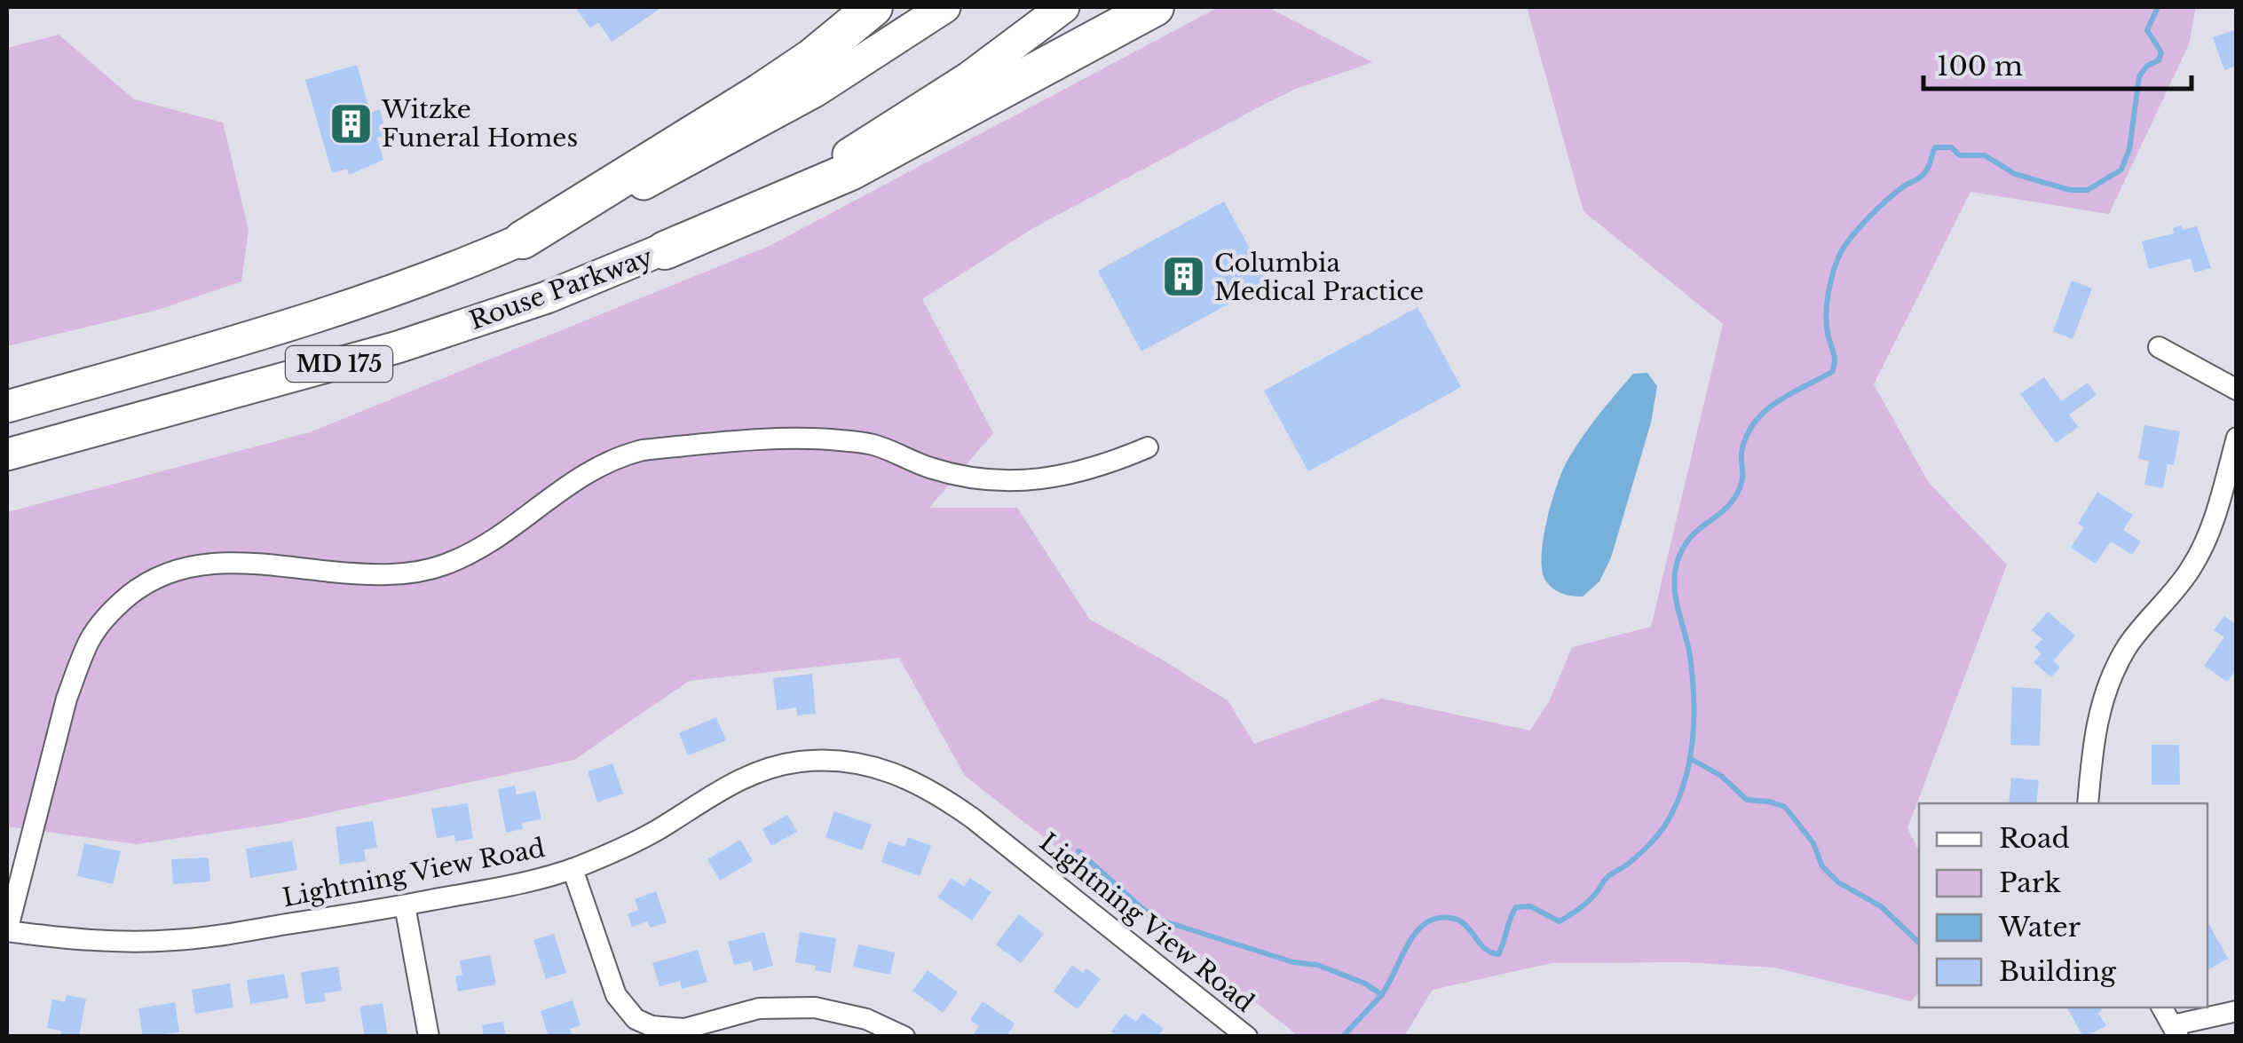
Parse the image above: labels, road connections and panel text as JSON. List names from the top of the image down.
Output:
{
  "streets": {
    "main road": ["Rouse Parkway", "MD 175"],
    "street": ["Lightning View Road"]
  },
  "places": {
    "building": ["Witzke Funeral Homes", "Columbia Medical Practice"]
  },
  "legend": [
    "Road",
    "Park",
    "Water",
    "Building"
  ],
  "scale_bar": "100 m"
}
